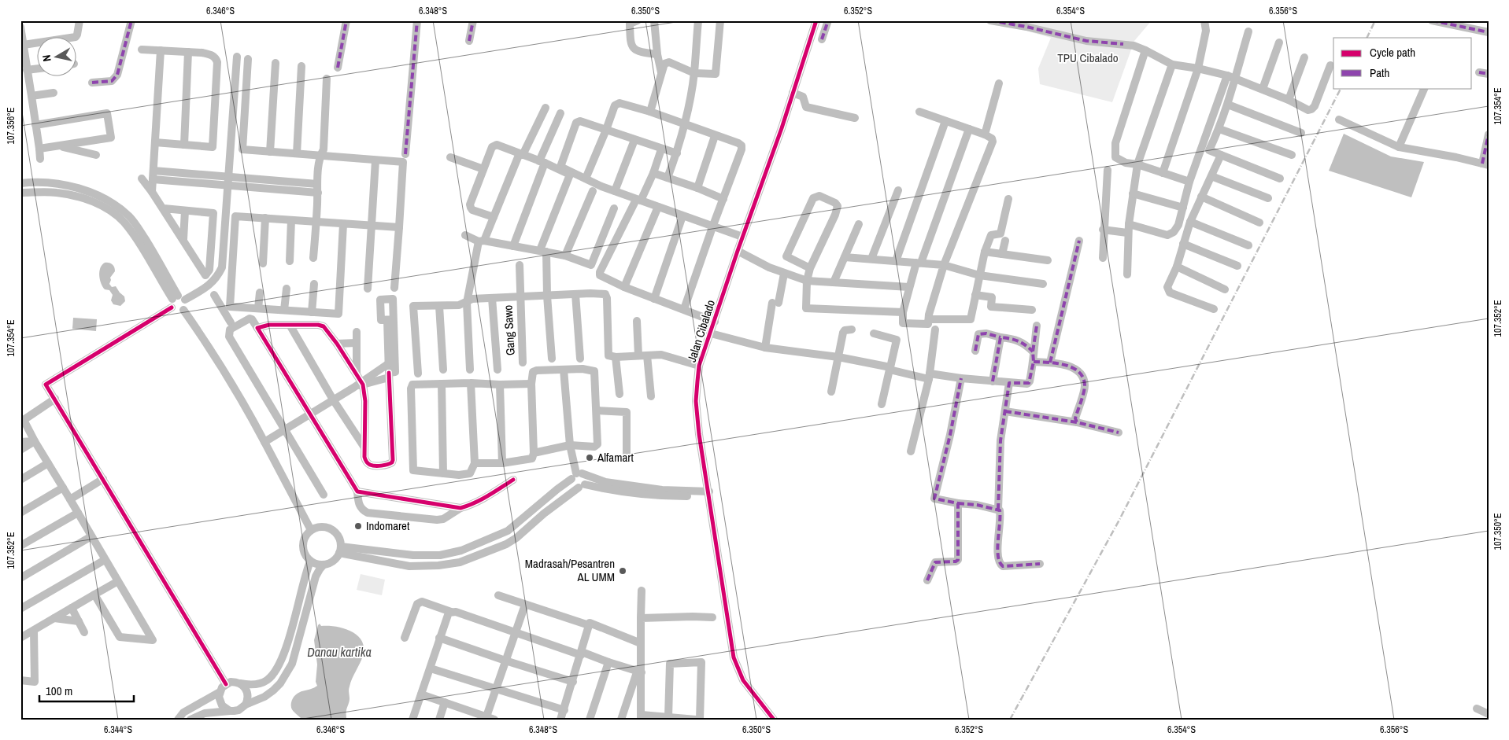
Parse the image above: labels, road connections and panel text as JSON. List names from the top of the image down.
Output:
{
  "streets": {
    "street": ["Gang Sawo", "Jalan Cibalado"]
  },
  "water": ["Danau kartika"],
  "parks": ["TPU Cibalado"],
  "places": ["Alfamart", "Indomaret", "Madrasah/Pesantren AL UMM"],
  "legend": ["Cycle path", "Path"],
  "scale_bar": "100 m",
  "north": "left",
  "coordinates": [
    "6.346°S",
    "6.348°S",
    "6.350°S",
    "6.352°S",
    "6.354°S",
    "6.356°S",
    "107.354°E",
    "107.356°E",
    "107.352°E",
    "107.350°E",
    "6.344°S"
  ]
}
